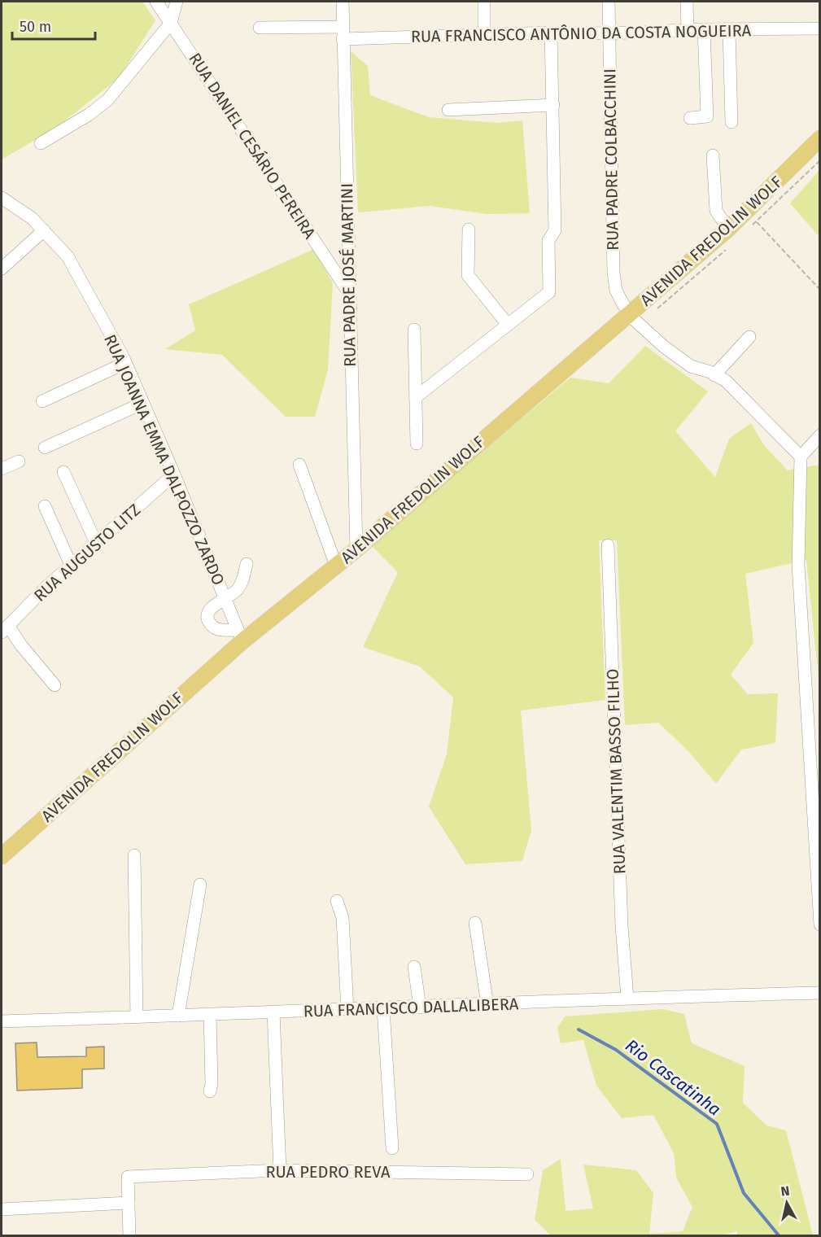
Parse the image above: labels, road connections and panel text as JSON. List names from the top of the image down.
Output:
{
  "streets": {
    "main road": ["AVENIDA FREDOLIN WOLF"],
    "street": [
      "RUA FRANCISCO ANTÔNIO DA COSTA NOGUEIRA",
      "RUA DANIEL CESÁRIO PEREIRA",
      "RUA PADRE COLBACCHINI",
      "RUA PADRE JOSÉ MARTINI",
      "RUA JOANNA EMMA DALPOZZO ZARDO",
      "RUA AUGUSTO LITZ",
      "RUA VALENTIM BASSO FILHO",
      "RUA FRANCISCO DALLALIBERA",
      "RUA PEDRO REVA"
    ]
  },
  "crossings": [
    ["RUA FRANCISCO ANTÔNIO DA COSTA NOGUEIRA", "RUA PADRE COLBACCHINI"],
    ["RUA FRANCISCO ANTÔNIO DA COSTA NOGUEIRA", "RUA PADRE JOSÉ MARTINI"],
    ["RUA DANIEL CESÁRIO PEREIRA", "RUA PADRE JOSÉ MARTINI"],
    ["RUA PADRE COLBACCHINI", "AVENIDA FREDOLIN WOLF"],
    ["AVENIDA FREDOLIN WOLF", "RUA PADRE JOSÉ MARTINI"],
    ["AVENIDA FREDOLIN WOLF", "RUA JOANNA EMMA DALPOZZO ZARDO"],
    ["RUA JOANNA EMMA DALPOZZO ZARDO", "RUA AUGUSTO LITZ"],
    ["RUA VALENTIM BASSO FILHO", "RUA FRANCISCO DALLALIBERA"]
  ],
  "water": ["Rio Cascatinha"],
  "scale_bar": "50 m",
  "north": "top"
}
